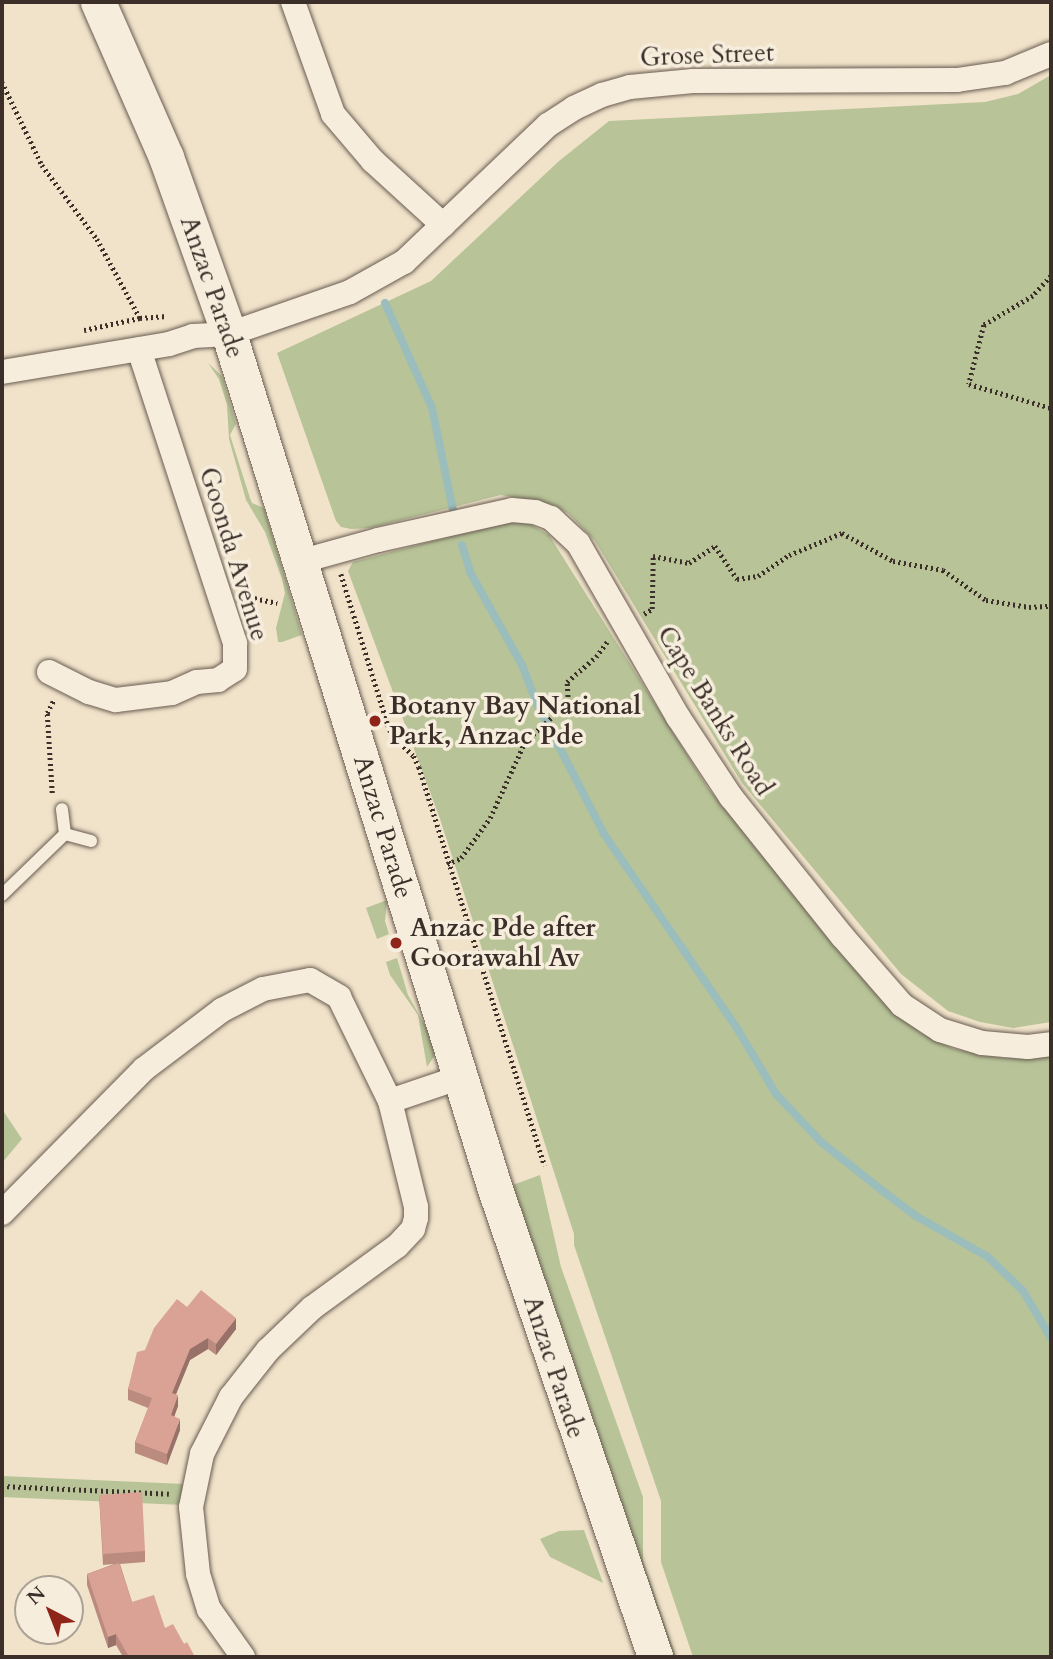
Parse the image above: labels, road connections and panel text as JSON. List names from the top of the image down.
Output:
{
  "streets": {
    "main road": ["Anzac Parade"],
    "street": ["Grose Street", "Goonda Avenue", "Cape Banks Road"]
  },
  "crossings": [
    ["Grose Street", "Anzac Parade"],
    ["Grose Street", "Goonda Avenue"],
    ["Anzac Parade", "Cape Banks Road"]
  ],
  "places": ["Botany Bay National Park, Anzac Pde", "Anzac Pde after Goorawahl Av"],
  "north": "top left"
}
